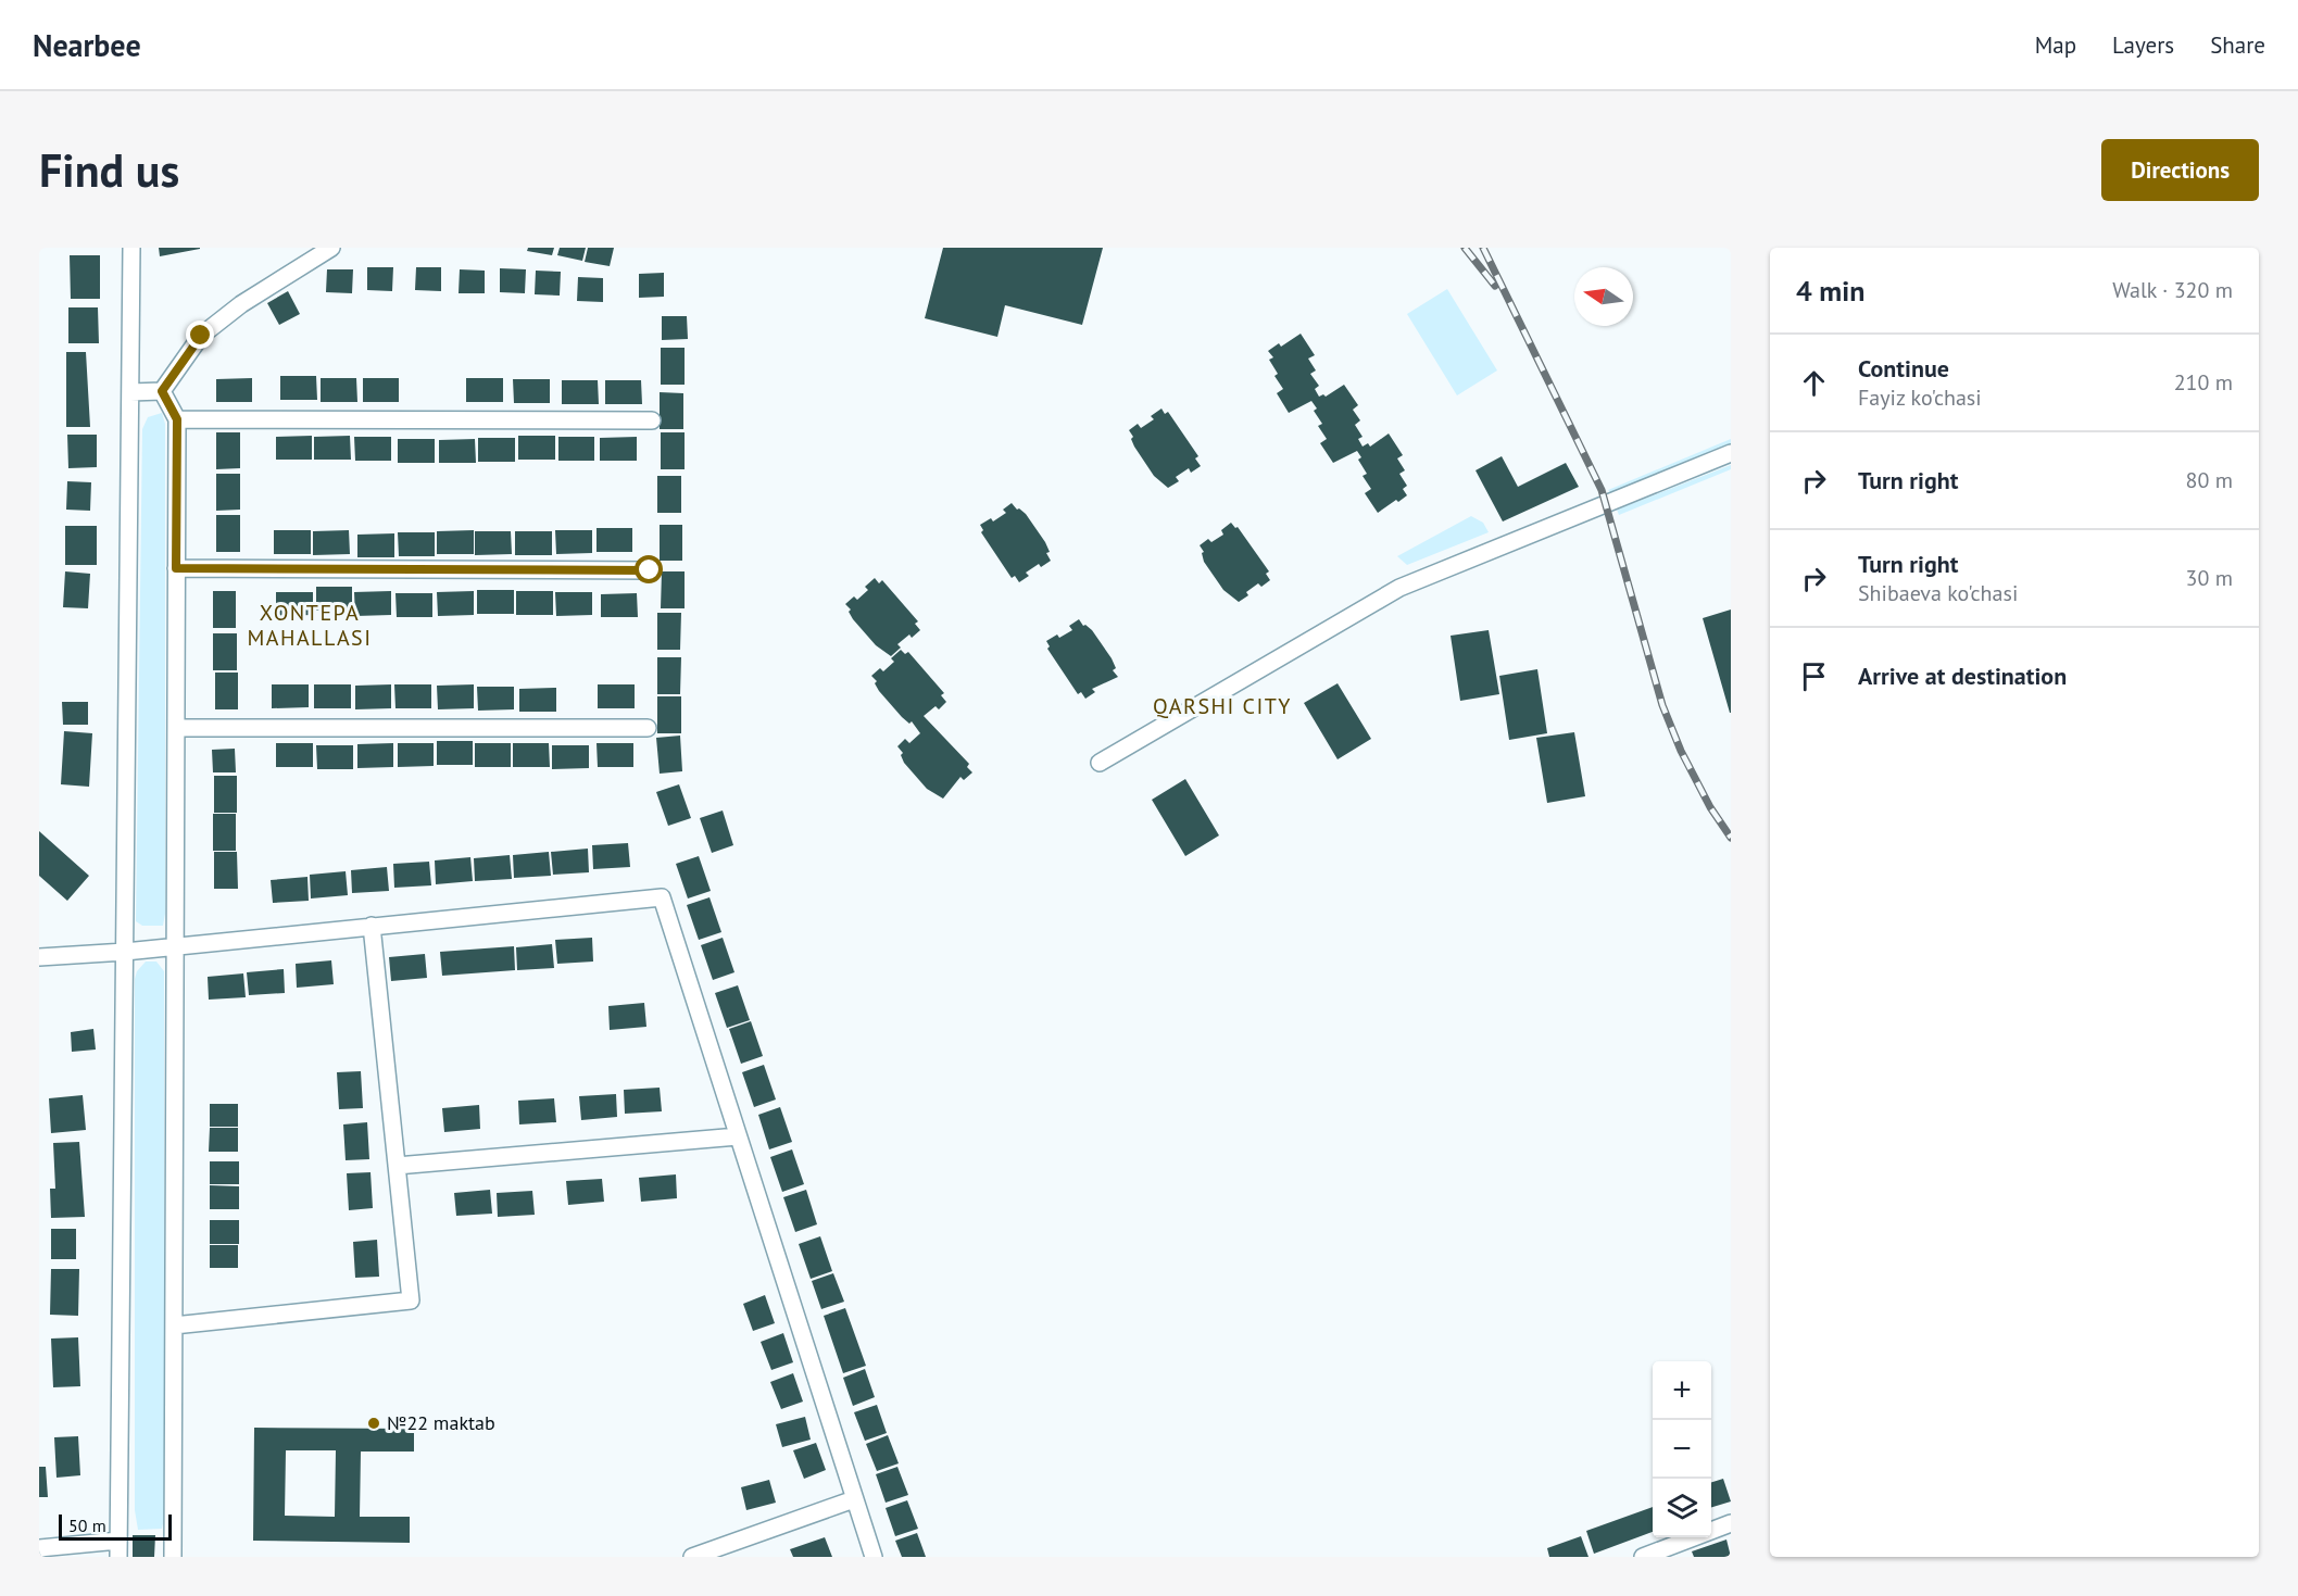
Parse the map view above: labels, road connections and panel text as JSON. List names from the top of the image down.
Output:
{
  "districts": ["XONTEPA MAHALLASI", "QARSHI CITY"],
  "places": ["№22 maktab"],
  "scale_bar": "50 m",
  "north": "left",
  "page": {
    "header": "Nearbee",
    "nav": ["Map", "Layers", "Share"],
    "buttons": "Directions",
    "title": "Find us",
    "heading": ["4 min", "Walk · 320 m"],
    "list": [
      ["Continue", "Fayiz ko'chasi", "210 m"],
      ["Turn right", "80 m"],
      ["Turn right", "Shibaeva ko'chasi", "30 m"],
      "Arrive at destination"
    ],
    "map_buttons": ["+", "−"],
    "scale": "50 m"
  }
}
